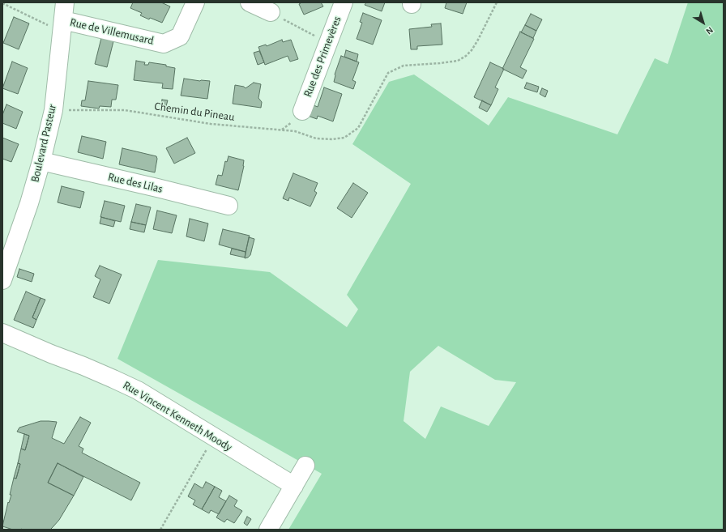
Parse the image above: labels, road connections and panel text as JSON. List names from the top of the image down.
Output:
{
  "streets": {
    "street": [
      "Rue de Villemusard",
      "Rue des Primevères",
      "Boulevard Pasteur",
      "Rue des Lilas",
      "Rue Vincent Kenneth Moody"
    ],
    "path": ["Chemin du Pineau"]
  },
  "crossings": [
    ["Rue de Villemusard", "Boulevard Pasteur"],
    ["Chemin du Pineau", "Boulevard Pasteur"],
    ["Boulevard Pasteur", "Rue des Lilas"]
  ],
  "north": "bottom right"
}
